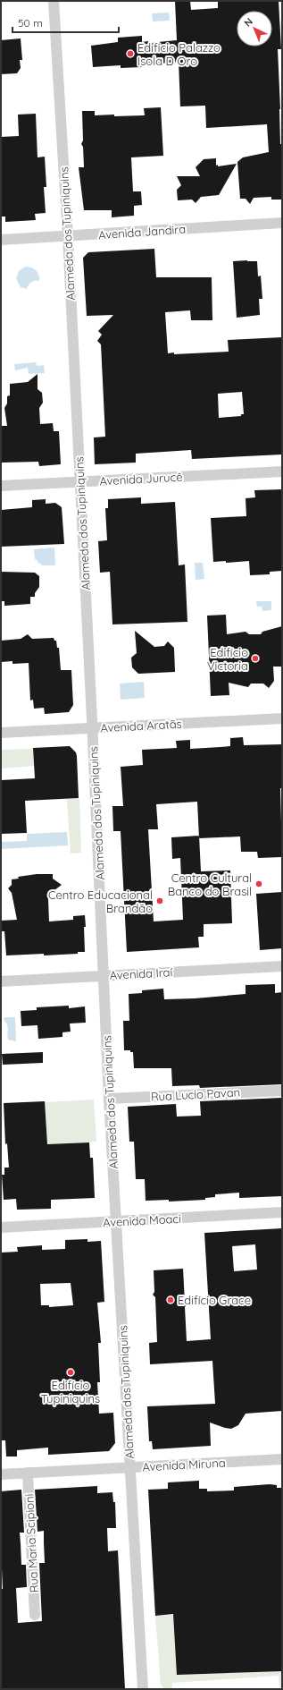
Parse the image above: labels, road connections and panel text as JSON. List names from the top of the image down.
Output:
{
  "streets": {
    "street": [
      "Avenida Jandira",
      "Alameda dos Tupiniquins",
      "Avenida Jurucê",
      "Avenida Aratãs",
      "Avenida Iraí",
      "Rua Lucio Pavan",
      "Avenida Moaci",
      "Avenida Miruna",
      "Rua Maria Scipioni"
    ]
  },
  "crossings": [
    ["Avenida Jandira", "Alameda dos Tupiniquins"],
    ["Alameda dos Tupiniquins", "Avenida Jurucê"],
    ["Alameda dos Tupiniquins", "Avenida Aratãs"],
    ["Alameda dos Tupiniquins", "Avenida Iraí"],
    ["Alameda dos Tupiniquins", "Rua Lucio Pavan"],
    ["Alameda dos Tupiniquins", "Avenida Moaci"],
    ["Alameda dos Tupiniquins", "Avenida Miruna"],
    ["Avenida Miruna", "Rua Maria Scipioni"]
  ],
  "places": [
    "Edificio Palazzo Isola D Oro",
    "Edifício Victoria",
    "Centro Cultural Banco do Brasil",
    "Centro Educacional Brandão",
    "Edifício Grace",
    "Edifício Tupiniquins"
  ],
  "scale_bar": "50 m",
  "north": "top left"
}
